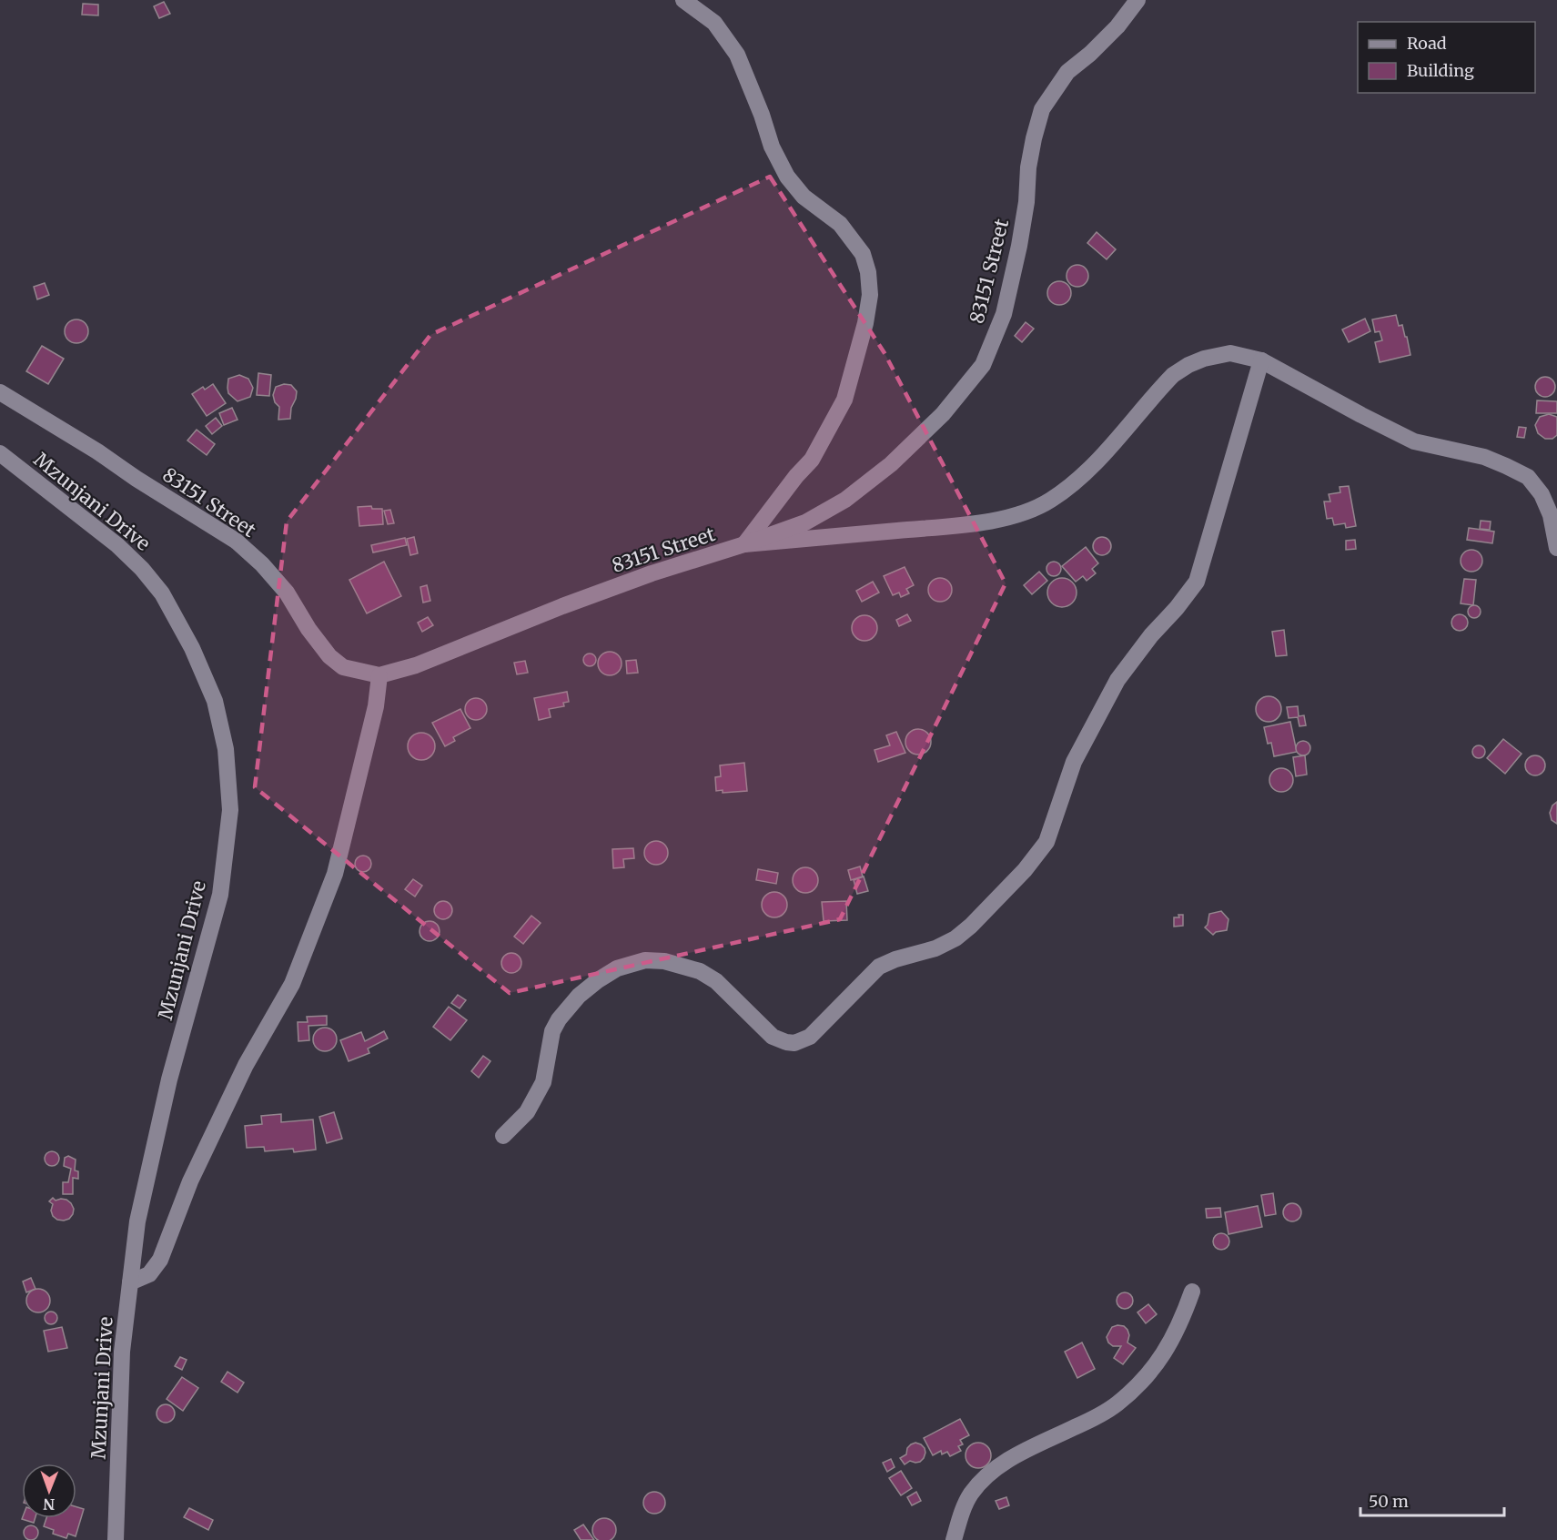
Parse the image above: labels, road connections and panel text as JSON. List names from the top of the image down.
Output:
{
  "streets": {
    "street": ["83151 Street", "Mzunjani Drive"]
  },
  "legend": ["Road", "Building"],
  "scale_bar": "50 m",
  "north": "bottom"
}
